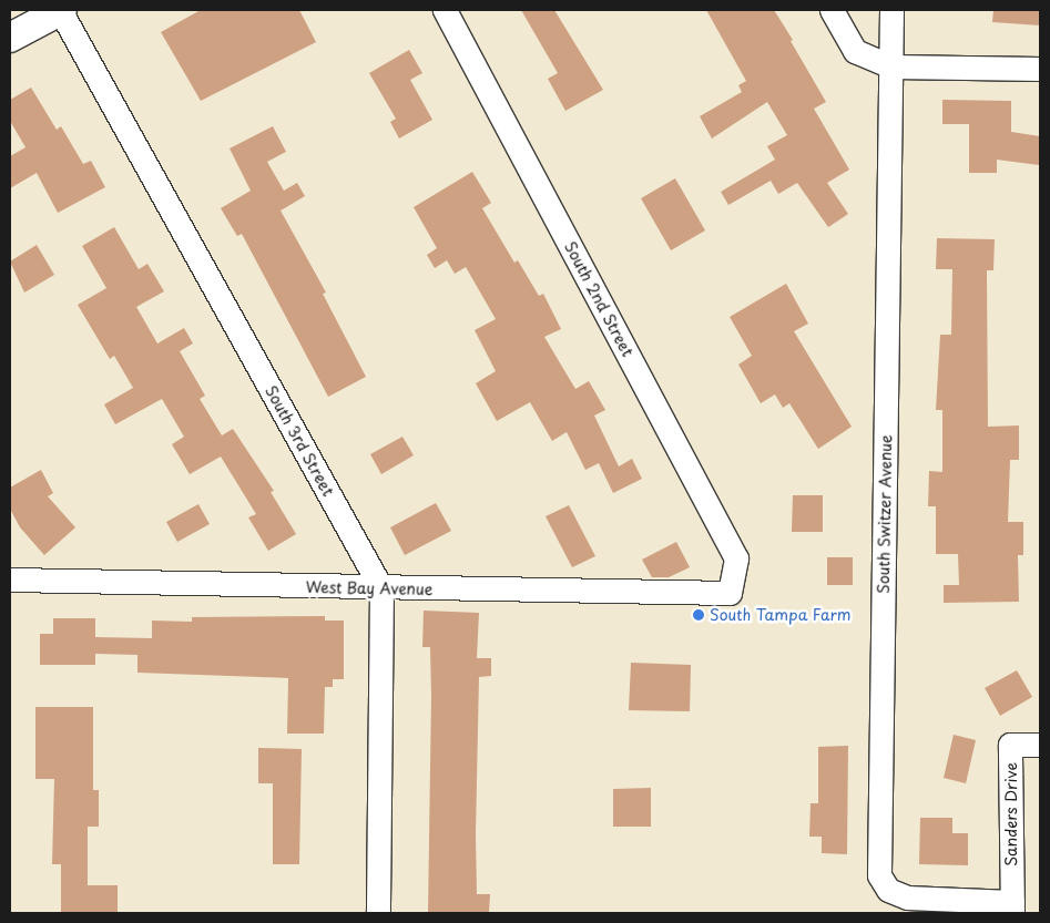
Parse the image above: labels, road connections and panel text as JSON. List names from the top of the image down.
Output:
{
  "streets": {
    "street": [
      "South 2nd Street",
      "South 3rd Street",
      "South Switzer Avenue",
      "West Bay Avenue",
      "Sanders Drive"
    ]
  },
  "crossings": [
    ["South 2nd Street", "West Bay Avenue"],
    ["South 3rd Street", "West Bay Avenue"],
    ["South Switzer Avenue", "Sanders Drive"]
  ],
  "places": ["South Tampa Farm"]
}
